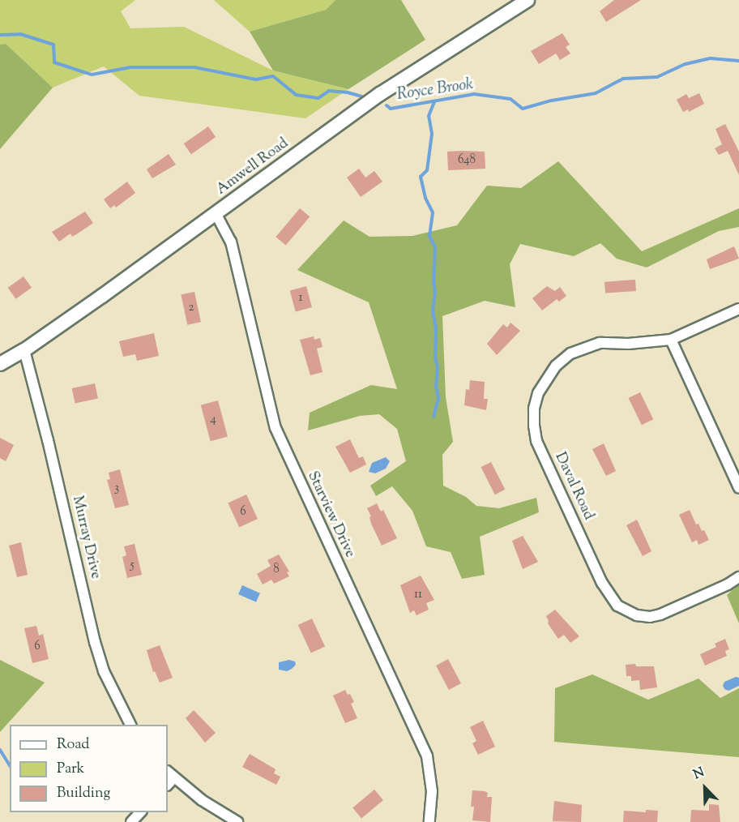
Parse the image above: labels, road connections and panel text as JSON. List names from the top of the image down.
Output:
{
  "streets": {
    "main road": ["Amwell Road"],
    "street": ["Daval Road", "Starview Drive", "Murray Drive"]
  },
  "crossings": [
    ["Amwell Road", "Starview Drive"],
    ["Amwell Road", "Murray Drive"]
  ],
  "water": ["Royce Brook"],
  "house_numbers": [
    "648",
    "1",
    "2",
    "4",
    "3",
    "6",
    "5",
    "8",
    "11",
    "6"
  ],
  "legend": ["Road", "Park", "Building"],
  "north": "top left"
}
